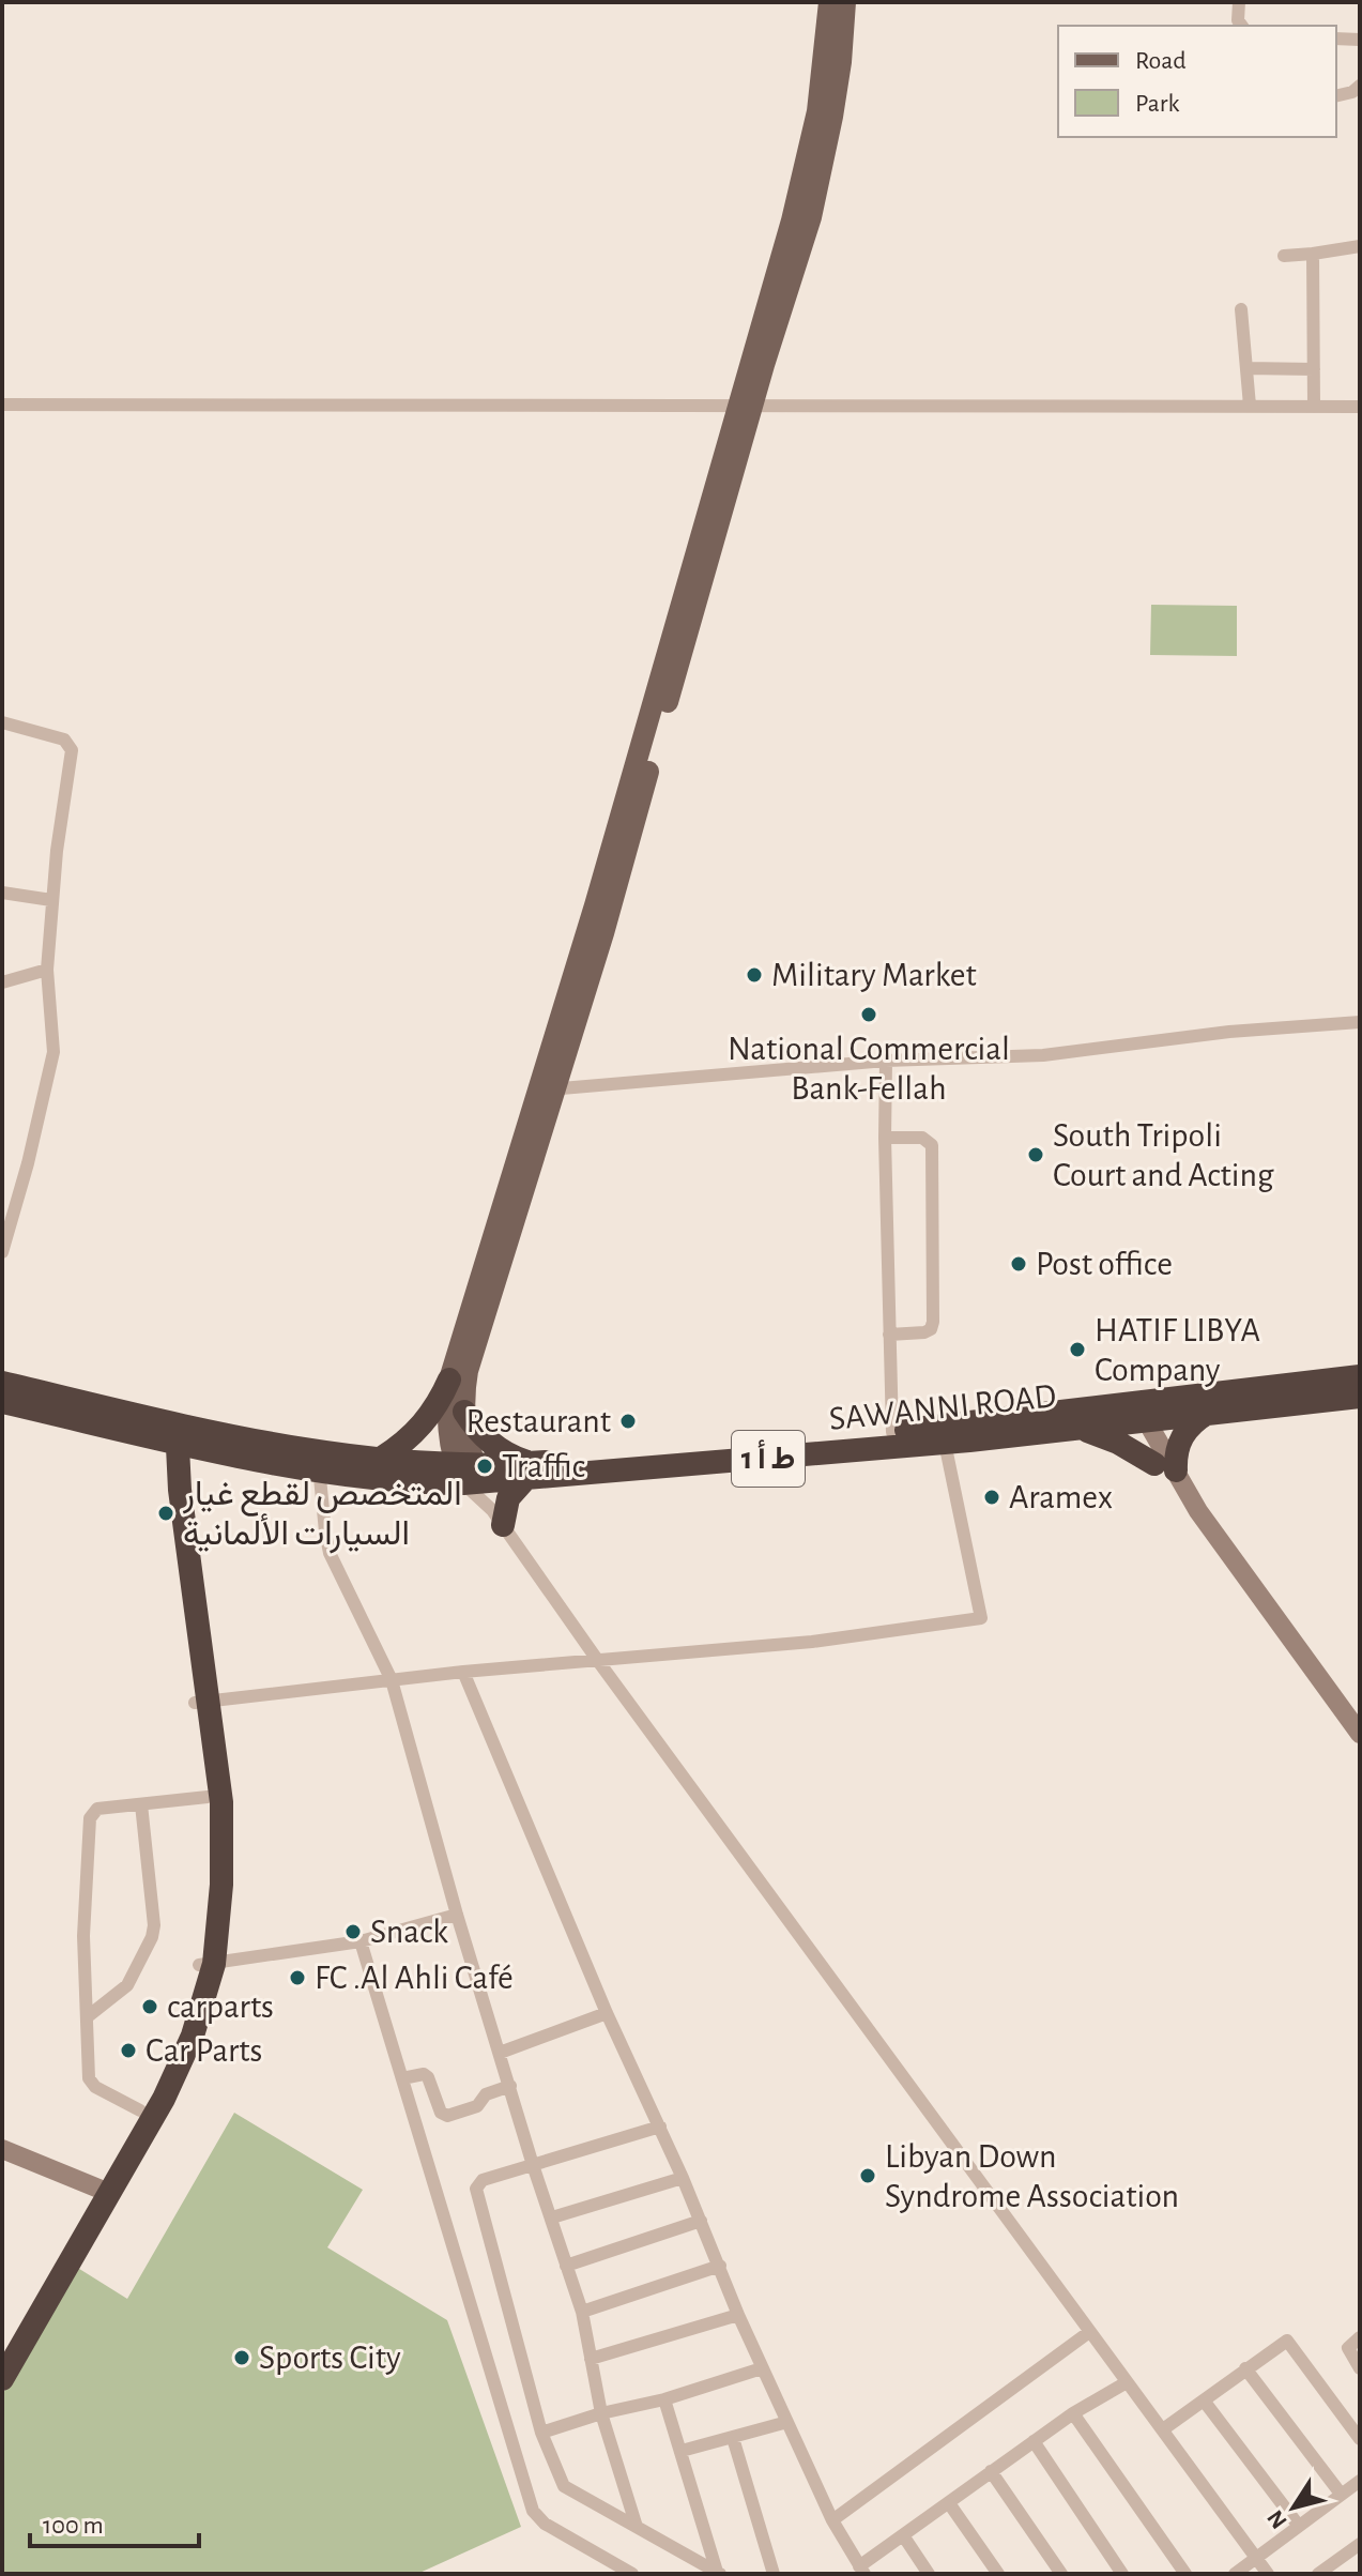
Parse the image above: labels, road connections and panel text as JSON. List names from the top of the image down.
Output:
{
  "streets": {
    "highway": ["SAWANNI ROAD", "ط أ 1"]
  },
  "places": [
    "Military Market",
    "National Commercial Bank-Fellah",
    "South Tripoli Court and Acting",
    "Post office",
    "HATIF LIBYA Company",
    "Restaurant",
    "Traffic",
    "Aramex",
    "المتخصص لقطع غيار السيارات الألمانية",
    "Snack",
    "FC .Al Ahli Café",
    "carparts",
    "Car Parts",
    "Libyan Down Syndrome Association",
    "Sports City"
  ],
  "legend": ["Road", "Park"],
  "scale_bar": "100 m",
  "north": "bottom left"
}
